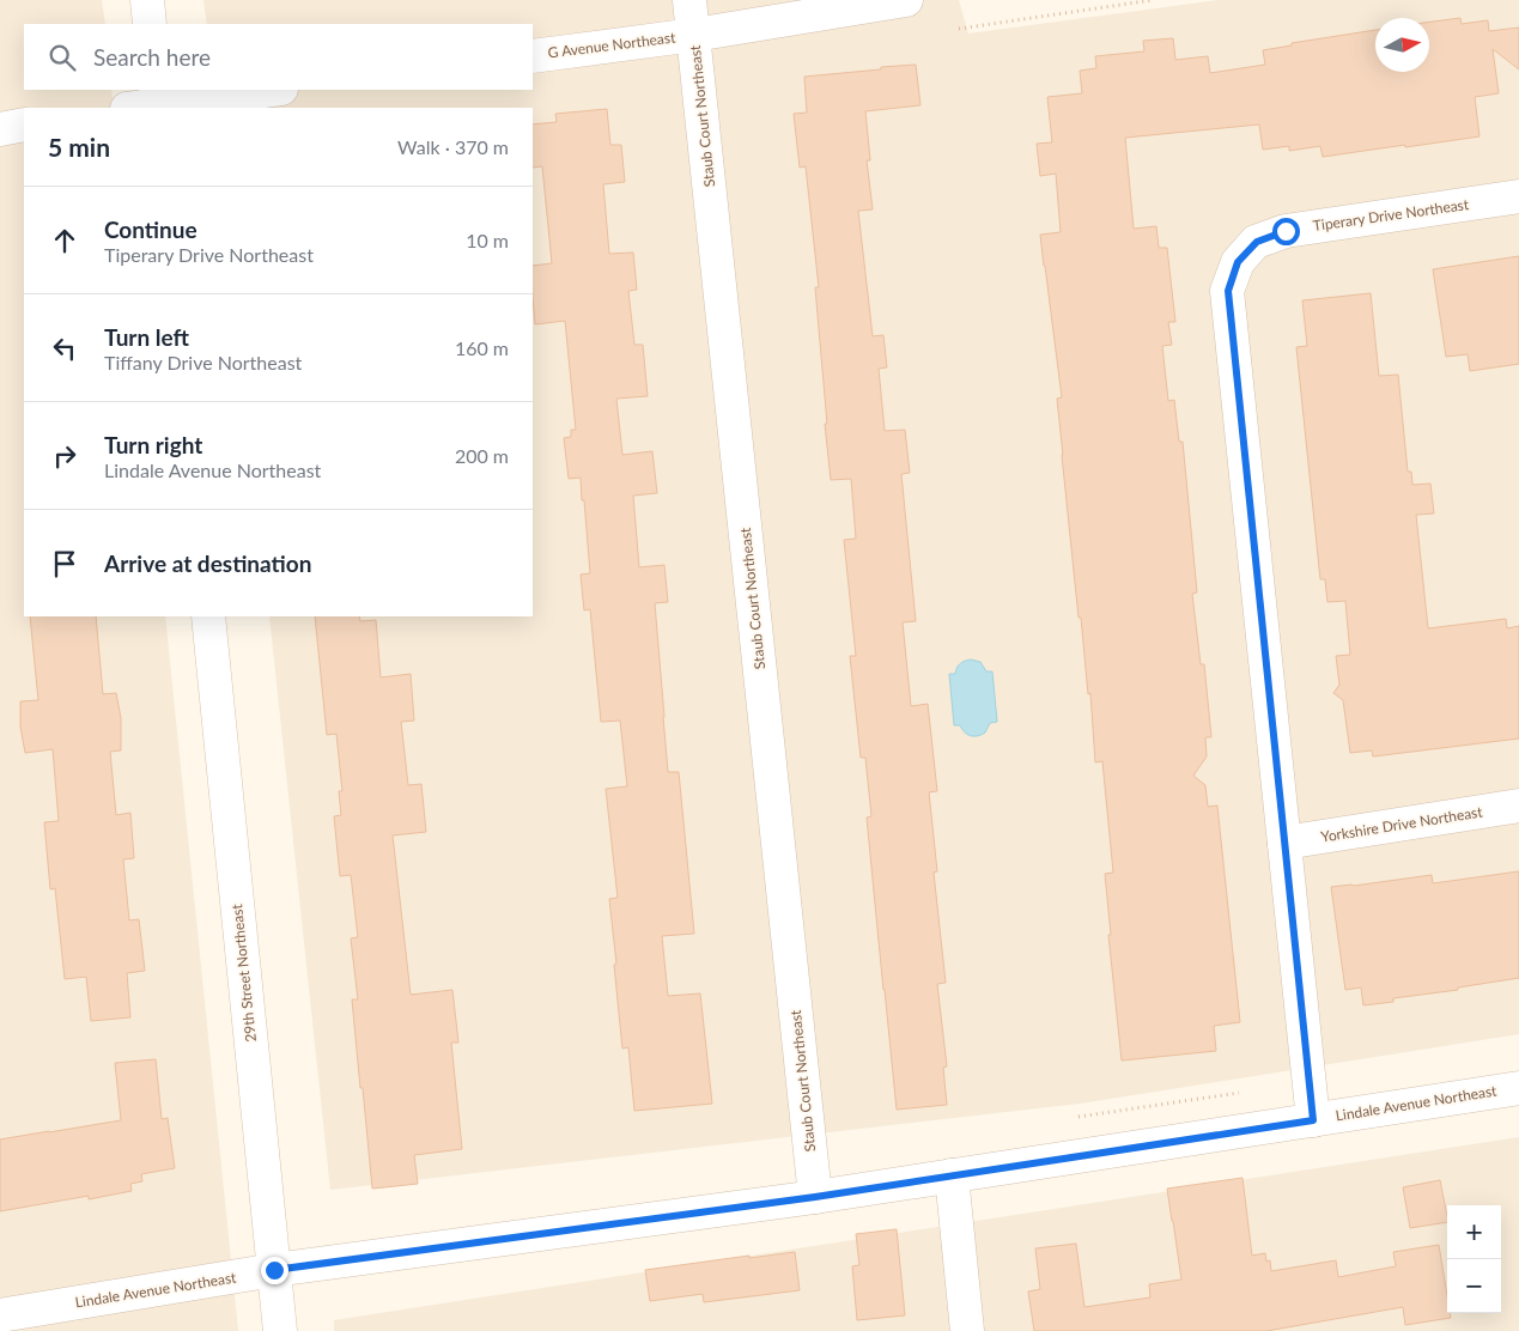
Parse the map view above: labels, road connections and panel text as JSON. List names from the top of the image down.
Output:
{
  "streets": {
    "street": [
      "G Avenue Northeast",
      "Staub Court Northeast",
      "Tiperary Drive Northeast",
      "Yorkshire Drive Northeast",
      "29th Street Northeast",
      "Lindale Avenue Northeast"
    ]
  },
  "crossings": [
    ["G Avenue Northeast", "Staub Court Northeast"],
    ["Staub Court Northeast", "Lindale Avenue Northeast"],
    ["Tiperary Drive Northeast", "Yorkshire Drive Northeast"],
    ["29th Street Northeast", "Lindale Avenue Northeast"]
  ],
  "north": "right",
  "page": {
    "search": "Search here",
    "heading": ["5 min", "Walk · 370 m"],
    "list": [
      ["Continue", "Tiperary Drive Northeast", "10 m"],
      ["Turn left", "Tiffany Drive Northeast", "160 m"],
      ["Turn right", "Lindale Avenue Northeast", "200 m"],
      "Arrive at destination"
    ],
    "map_buttons": ["+", "−"]
  }
}
